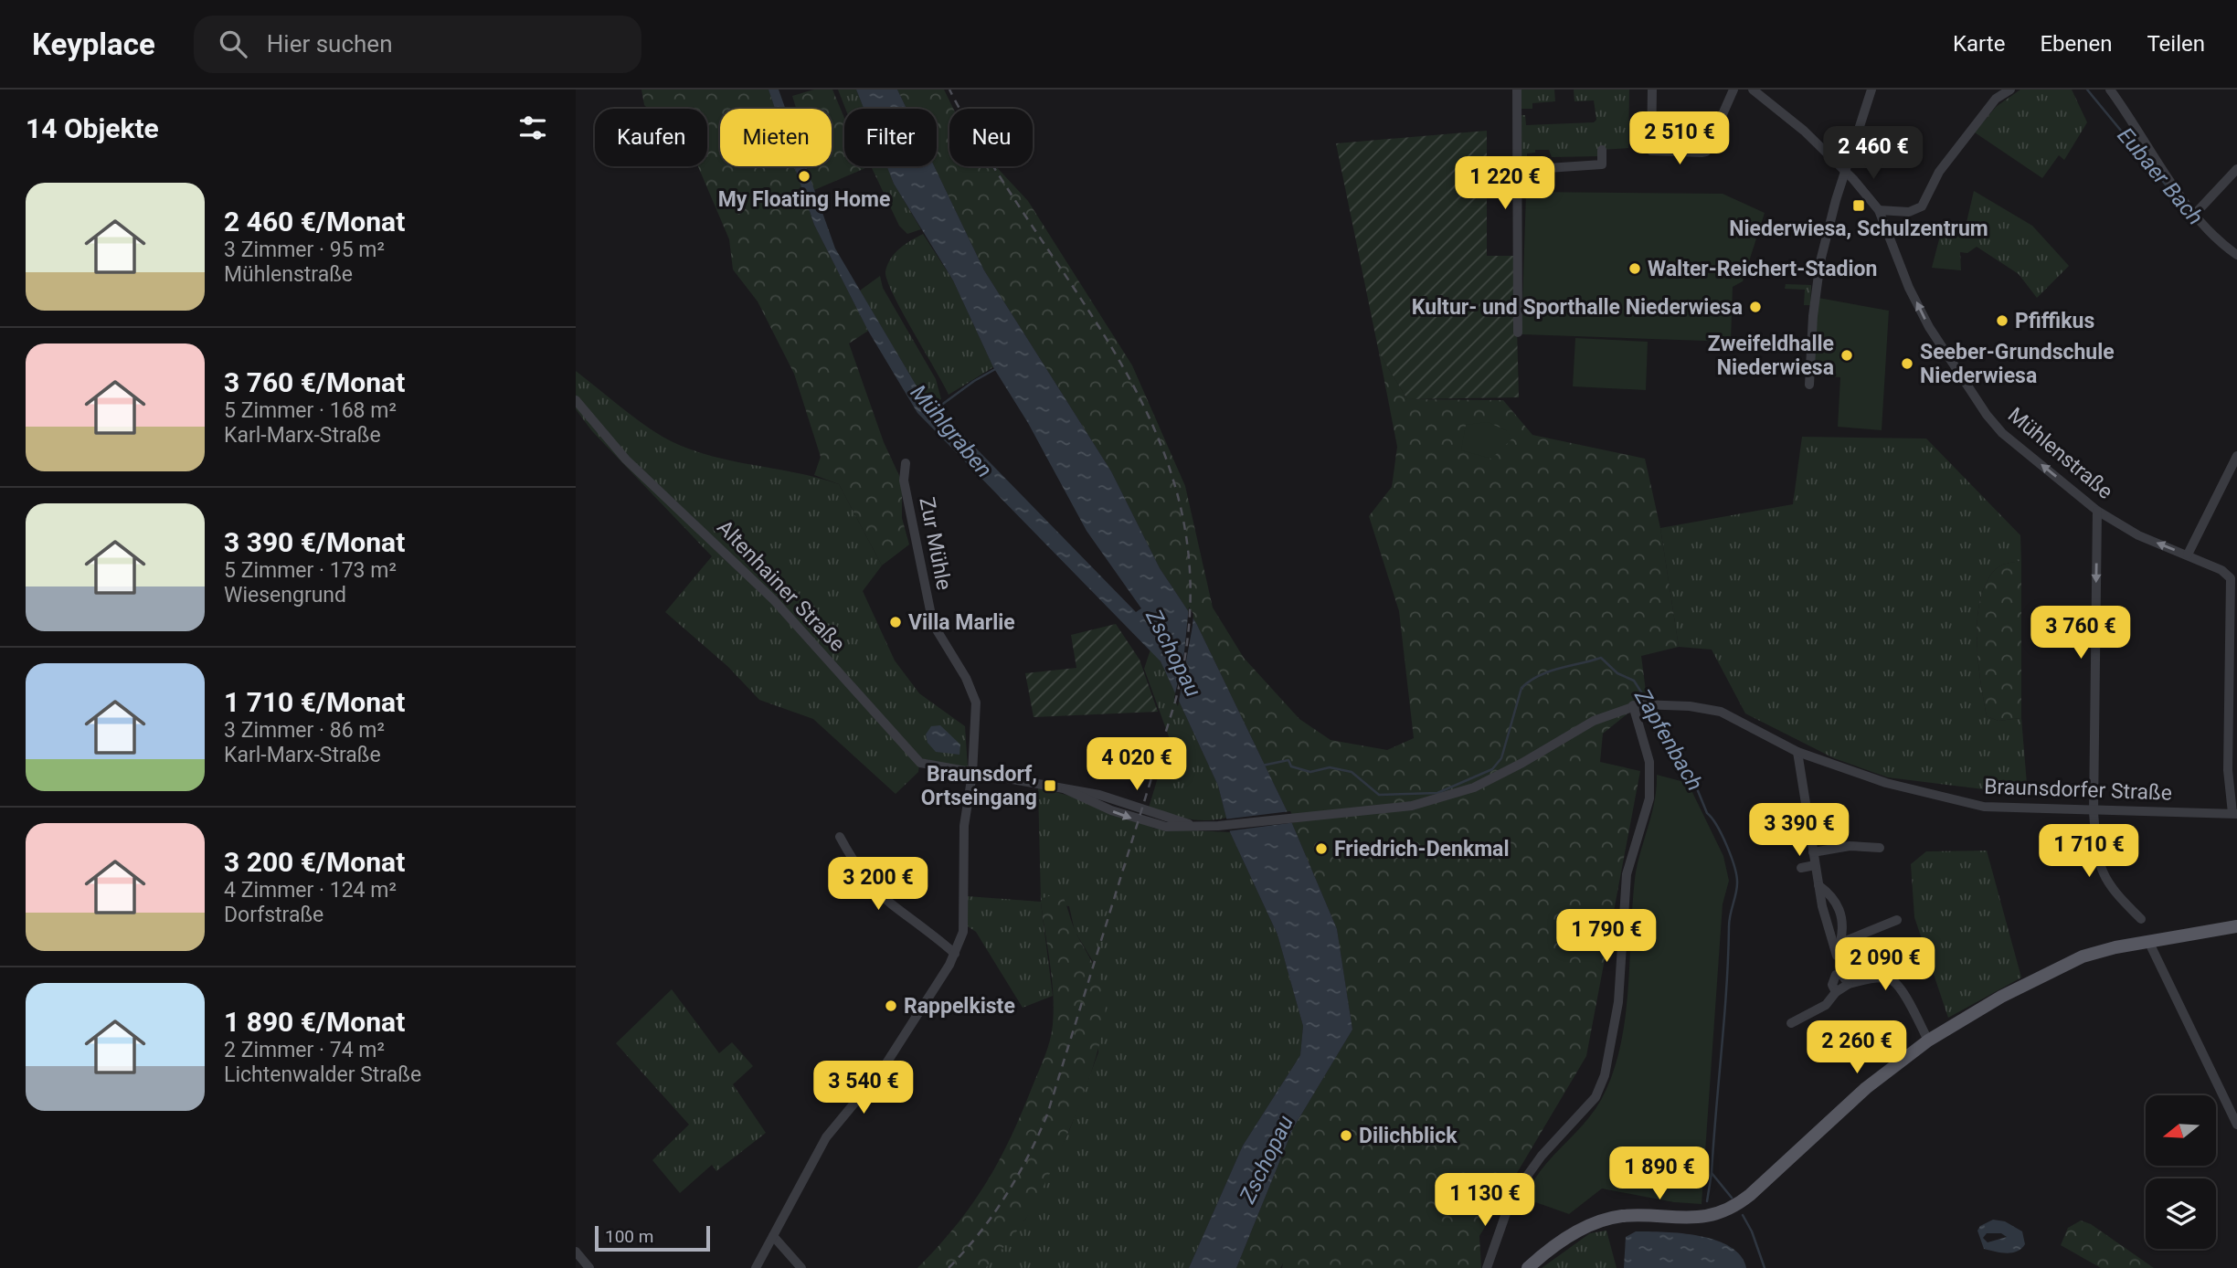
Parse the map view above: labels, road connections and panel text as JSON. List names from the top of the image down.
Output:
{
  "streets": {
    "street": [
      "Mühlenstraße",
      "Zur Mühle",
      "Altenhainer Straße",
      "Braunsdorfer Straße"
    ]
  },
  "crossings": [
    ["Mühlenstraße", "Braunsdorfer Straße"],
    ["Zur Mühle", "Altenhainer Straße"],
    ["Zur Mühle", "Braunsdorfer Straße"],
    ["Altenhainer Straße", "Braunsdorfer Straße"]
  ],
  "one_way": ["Mühlenstraße"],
  "water": [
    "Eubaer Bach",
    "Mühlgraben",
    "Zschopau",
    "Zapfenbach"
  ],
  "places": {
    "other": [
      "My Floating Home",
      "Walter-Reichert-Stadion",
      "Kultur- und Sporthalle Niederwiesa",
      "Pfiffikus",
      "Zweifeldhalle Niederwiesa",
      "Seeber-Grundschule Niederwiesa",
      "Villa Marlie",
      "Friedrich-Denkmal",
      "Rappelkiste",
      "Dilichblick"
    ],
    "transit": ["Niederwiesa, Schulzentrum", "Braunsdorf, Ortseingang"]
  },
  "scale_bar": "100 m",
  "north": "left",
  "page": {
    "header": "Keyplace",
    "search": "Hier suchen",
    "nav": ["Karte", "Ebenen", "Teilen"],
    "heading": "14 Objekte",
    "chip": [
      "Kaufen",
      "Mieten",
      "Filter",
      "Neu"
    ],
    "price": [
      "2 510 €",
      "2 460 €",
      "1 220 €",
      "3 760 €",
      "4 020 €",
      "3 390 €",
      "1 710 €",
      "3 200 €",
      "1 790 €",
      "2 090 €",
      "2 260 €",
      "3 540 €",
      "1 890 €",
      "1 130 €"
    ],
    "list": [
      {
        "name": "2 460 €/Monat",
        "note": "3 Zimmer · 95 m² · Mühlenstraße"
      },
      {
        "name": "3 760 €/Monat",
        "note": "5 Zimmer · 168 m² · Karl-Marx-Straße"
      },
      {
        "name": "3 390 €/Monat",
        "note": "5 Zimmer · 173 m² · Wiesengrund"
      },
      {
        "name": "1 710 €/Monat",
        "note": "3 Zimmer · 86 m² · Karl-Marx-Straße"
      },
      {
        "name": "3 200 €/Monat",
        "note": "4 Zimmer · 124 m² · Dorfstraße"
      },
      {
        "name": "1 890 €/Monat",
        "note": "2 Zimmer · 74 m² · Lichtenwalder Straße"
      }
    ],
    "scale": "100 m"
  }
}
